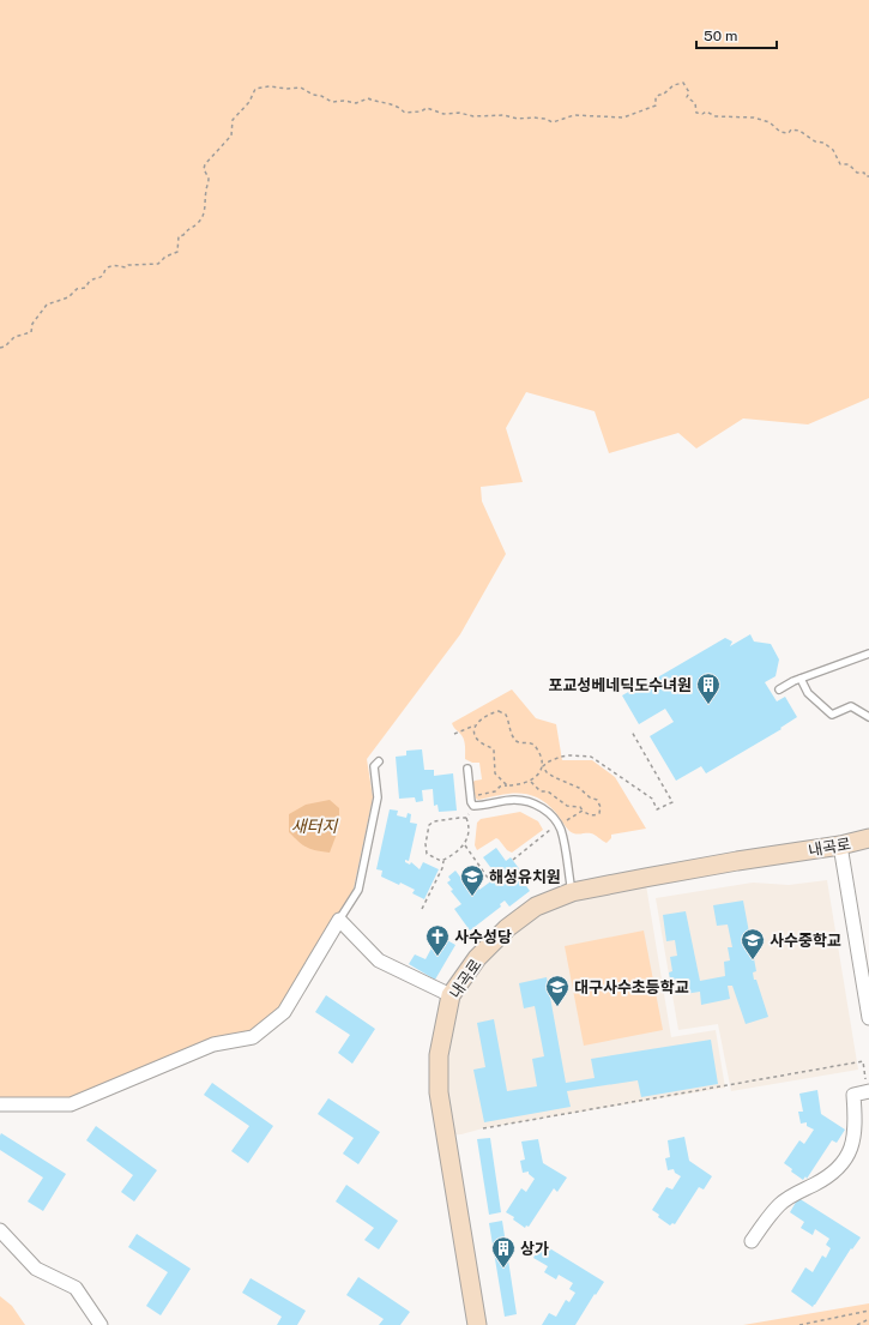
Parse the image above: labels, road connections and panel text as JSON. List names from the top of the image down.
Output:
{
  "streets": {
    "main road": ["내곡로"]
  },
  "water": ["새터지"],
  "places": {
    "building": ["포교성베네딕도수녀원", "상가"],
    "school or university": ["해성유치원", "사수중학교", "대구사수초등학교"],
    "church": ["사수성당"]
  },
  "scale_bar": "50 m"
}
